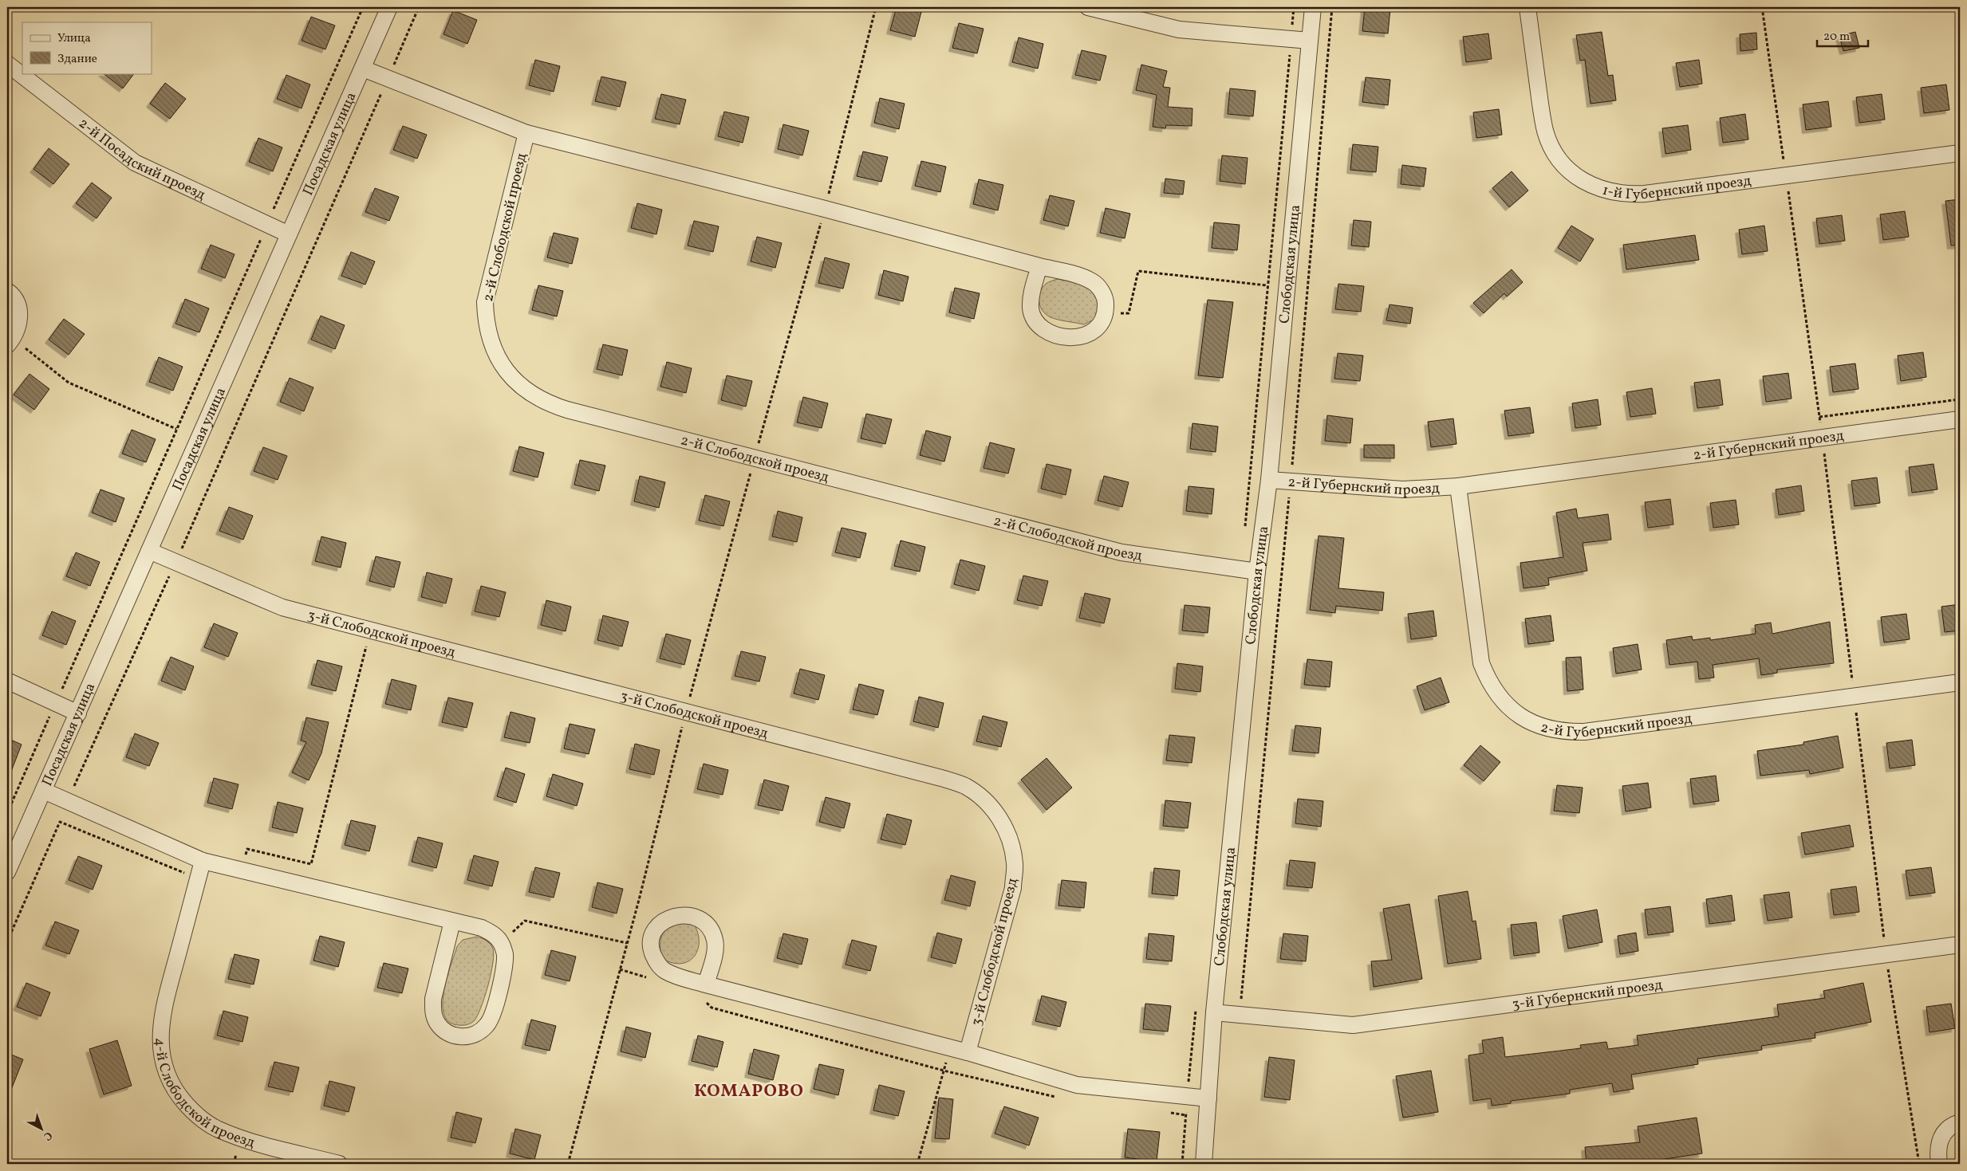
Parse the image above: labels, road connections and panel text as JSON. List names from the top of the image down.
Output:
{
  "streets": {
    "street": [
      "Посадская улица",
      "2-й Посадский проезд",
      "1-й Губернский проезд",
      "2-й Слободской проезд",
      "Слободская улица",
      "2-й Губернский проезд",
      "3-й Слободской проезд",
      "3-й Губернский проезд",
      "4-й Слободской проезд"
    ]
  },
  "crossings": [
    ["Посадская улица", "2-й Посадский проезд"],
    ["Посадская улица", "2-й Слободской проезд"],
    ["Посадская улица", "3-й Слободской проезд"],
    ["2-й Слободской проезд", "Слободская улица"],
    ["Слободская улица", "2-й Губернский проезд"],
    ["Слободская улица", "3-й Губернский проезд"]
  ],
  "districts": ["КОМАРОВО"],
  "legend": ["Улица", "Здание"],
  "scale_bar": "20 m",
  "north": "bottom right"
}
